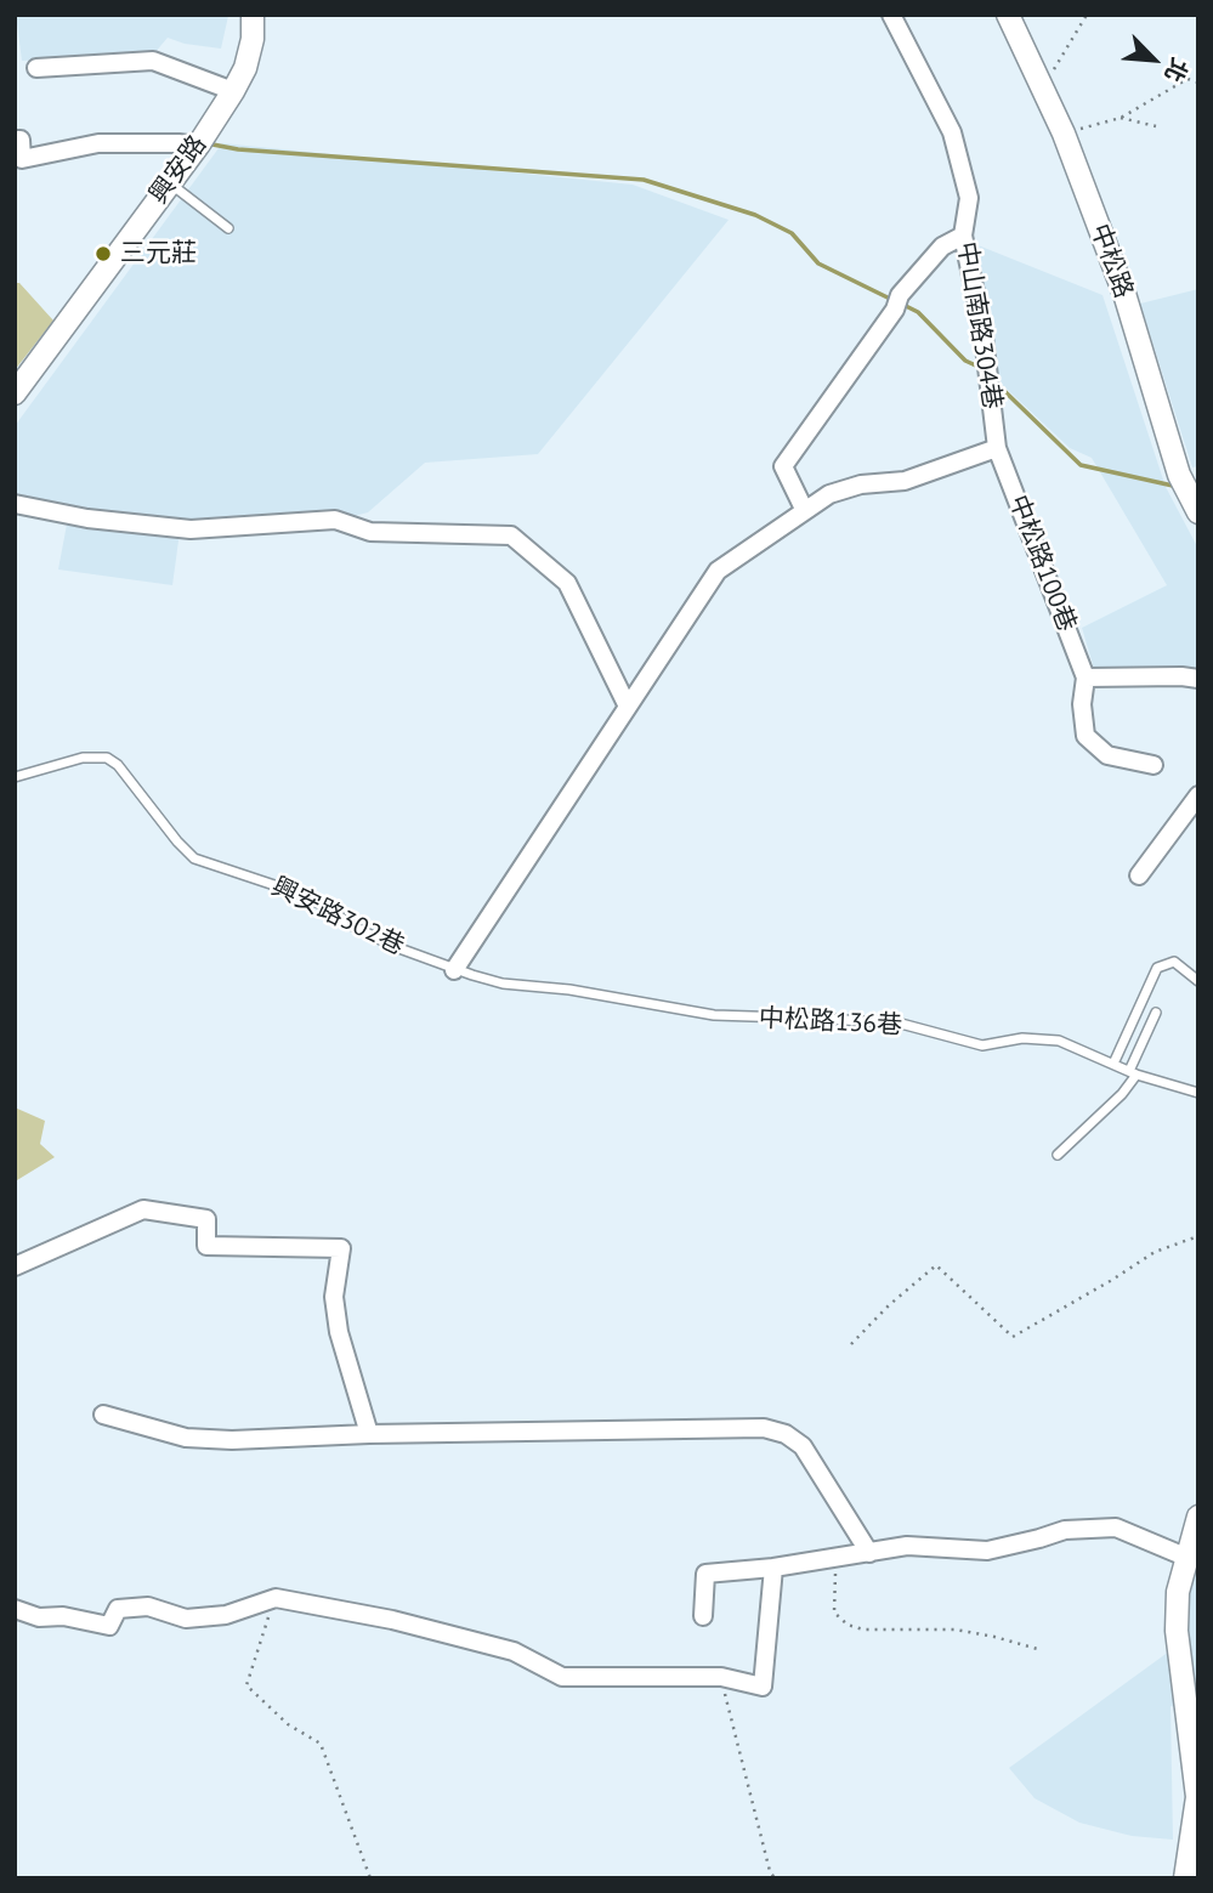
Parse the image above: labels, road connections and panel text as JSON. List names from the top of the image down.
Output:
{
  "streets": {
    "street": [
      "興安路",
      "中松路",
      "中山南路304巷",
      "中松路100巷"
    ],
    "lane": ["興安路302巷", "中松路136巷"]
  },
  "crossings": [
    ["中山南路304巷", "中松路100巷"],
    ["興安路302巷", "中松路136巷"]
  ],
  "places": ["三元莊"],
  "north": "bottom right"
}
